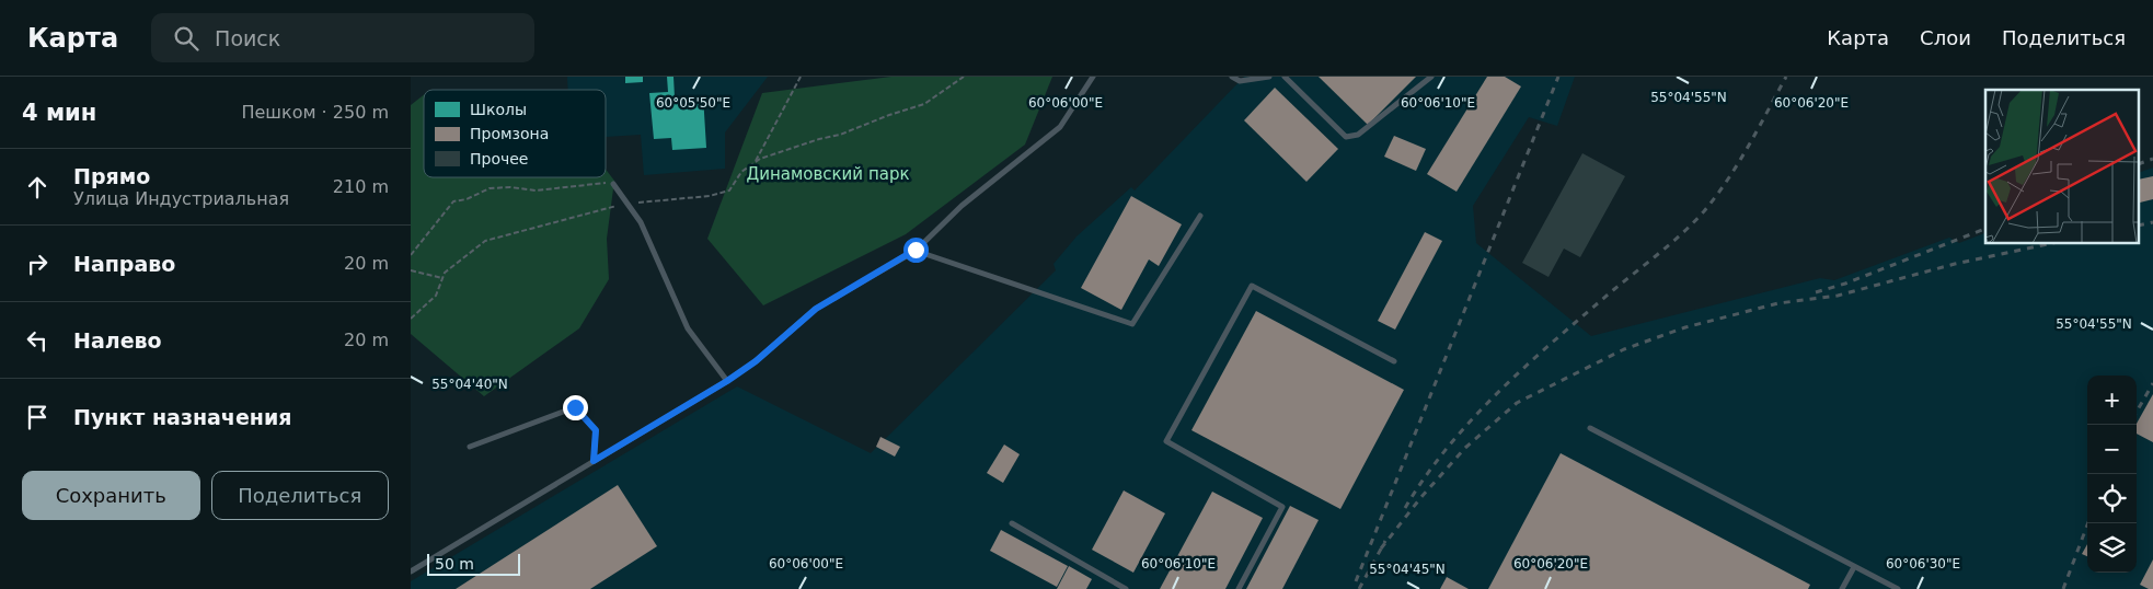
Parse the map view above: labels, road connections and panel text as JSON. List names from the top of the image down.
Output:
{
  "parks": ["Динамовский парк"],
  "legend": ["Школы", "Промзона", "Прочее"],
  "scale_bar": "50 m",
  "page": {
    "header": "Карта",
    "search": "Поиск",
    "nav": ["Карта", "Слои", "Поделиться"],
    "heading": ["4 мин", "Пешком · 250 m"],
    "list": [
      ["Прямо", "Улица Индустриальная", "210 m"],
      ["Направо", "20 m"],
      ["Налево", "20 m"],
      "Пункт назначения"
    ],
    "map_buttons": ["+", "−"],
    "buttons": ["Сохранить", "Поделиться"],
    "scale": "50 m"
  },
  "coordinates": [
    "55°04'55\"N",
    "60°05'50\"E",
    "60°06'00\"E",
    "60°06'10\"E",
    "60°06'20\"E",
    "55°04'40\"N",
    "60°06'30\"E",
    "55°04'45\"N"
  ]
}
